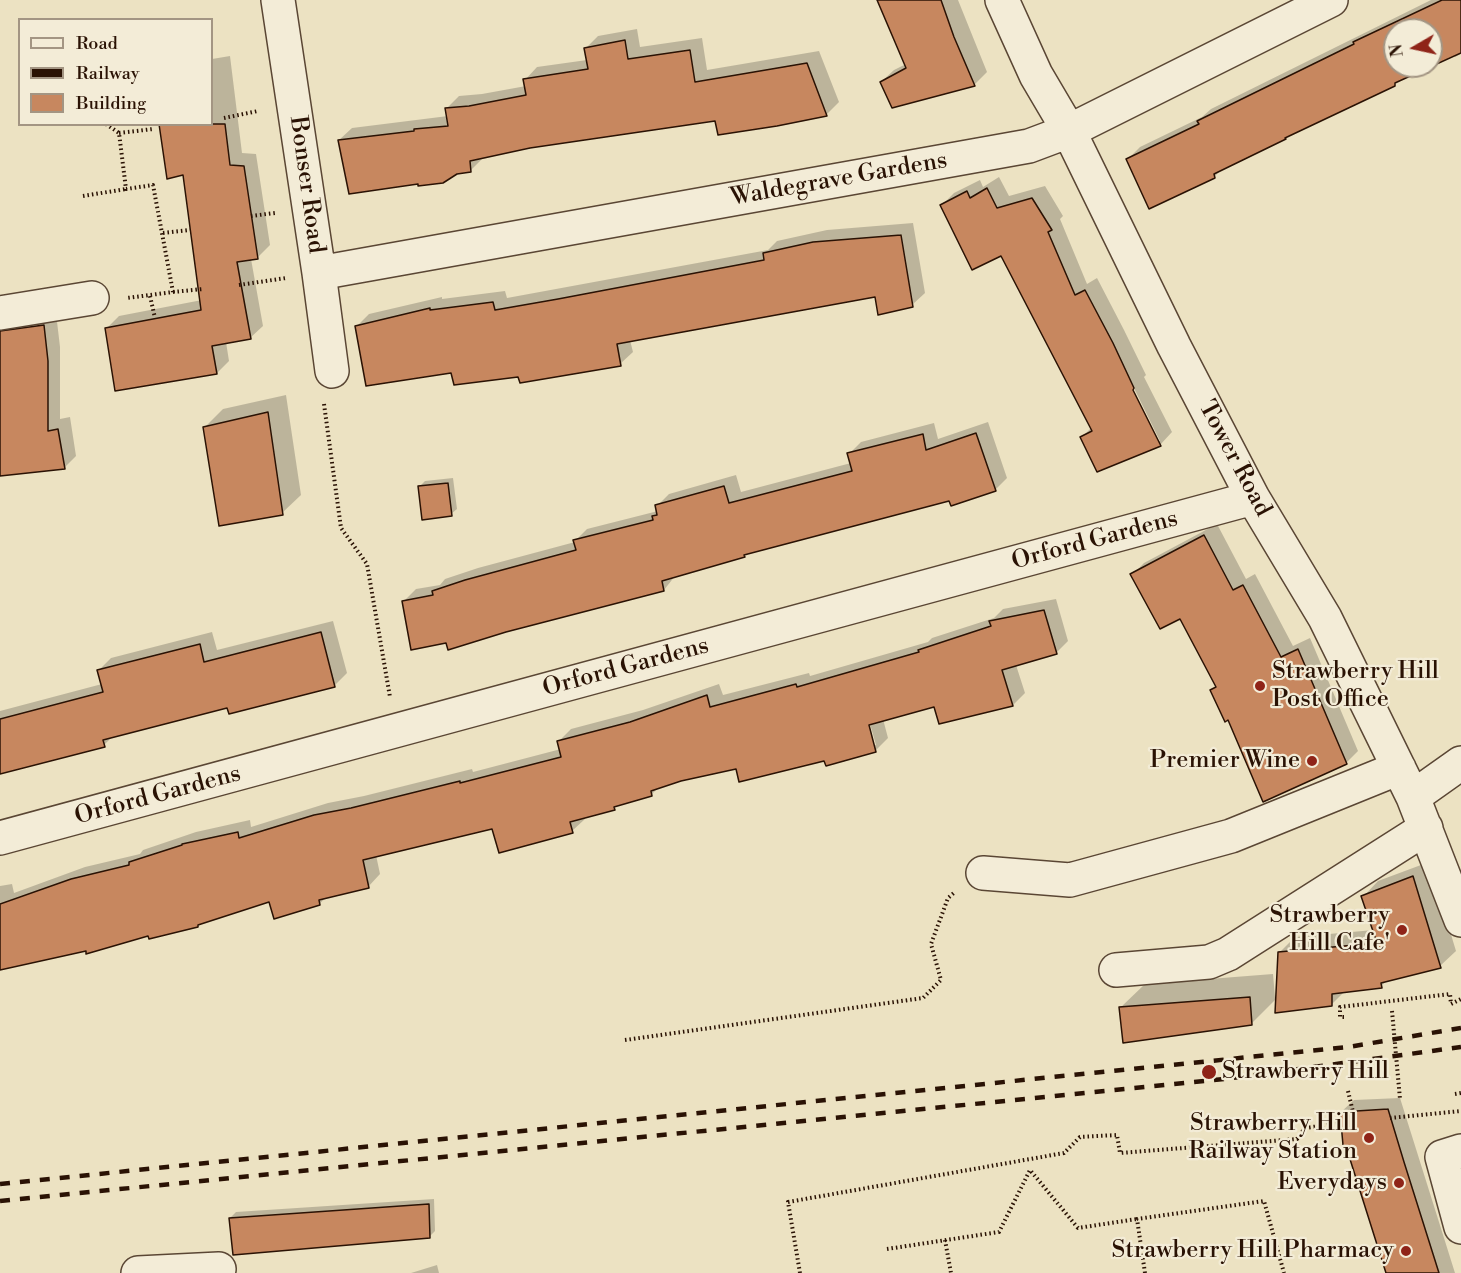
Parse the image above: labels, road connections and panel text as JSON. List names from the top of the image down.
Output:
{
  "streets": {
    "street": [
      "Waldegrave Gardens",
      "Bonser Road",
      "Tower Road",
      "Orford Gardens"
    ]
  },
  "crossings": [
    ["Waldegrave Gardens", "Bonser Road"],
    ["Waldegrave Gardens", "Tower Road"],
    ["Tower Road", "Orford Gardens"]
  ],
  "places": [
    "Strawberry Hill Post Office",
    "Premier Wine",
    "Strawberry Hill Cafe'",
    "Strawberry Hill",
    "Strawberry Hill Railway Station",
    "Everydays",
    "Strawberry Hill Pharmacy"
  ],
  "legend": ["Road", "Railway", "Building"],
  "north": "left"
}
